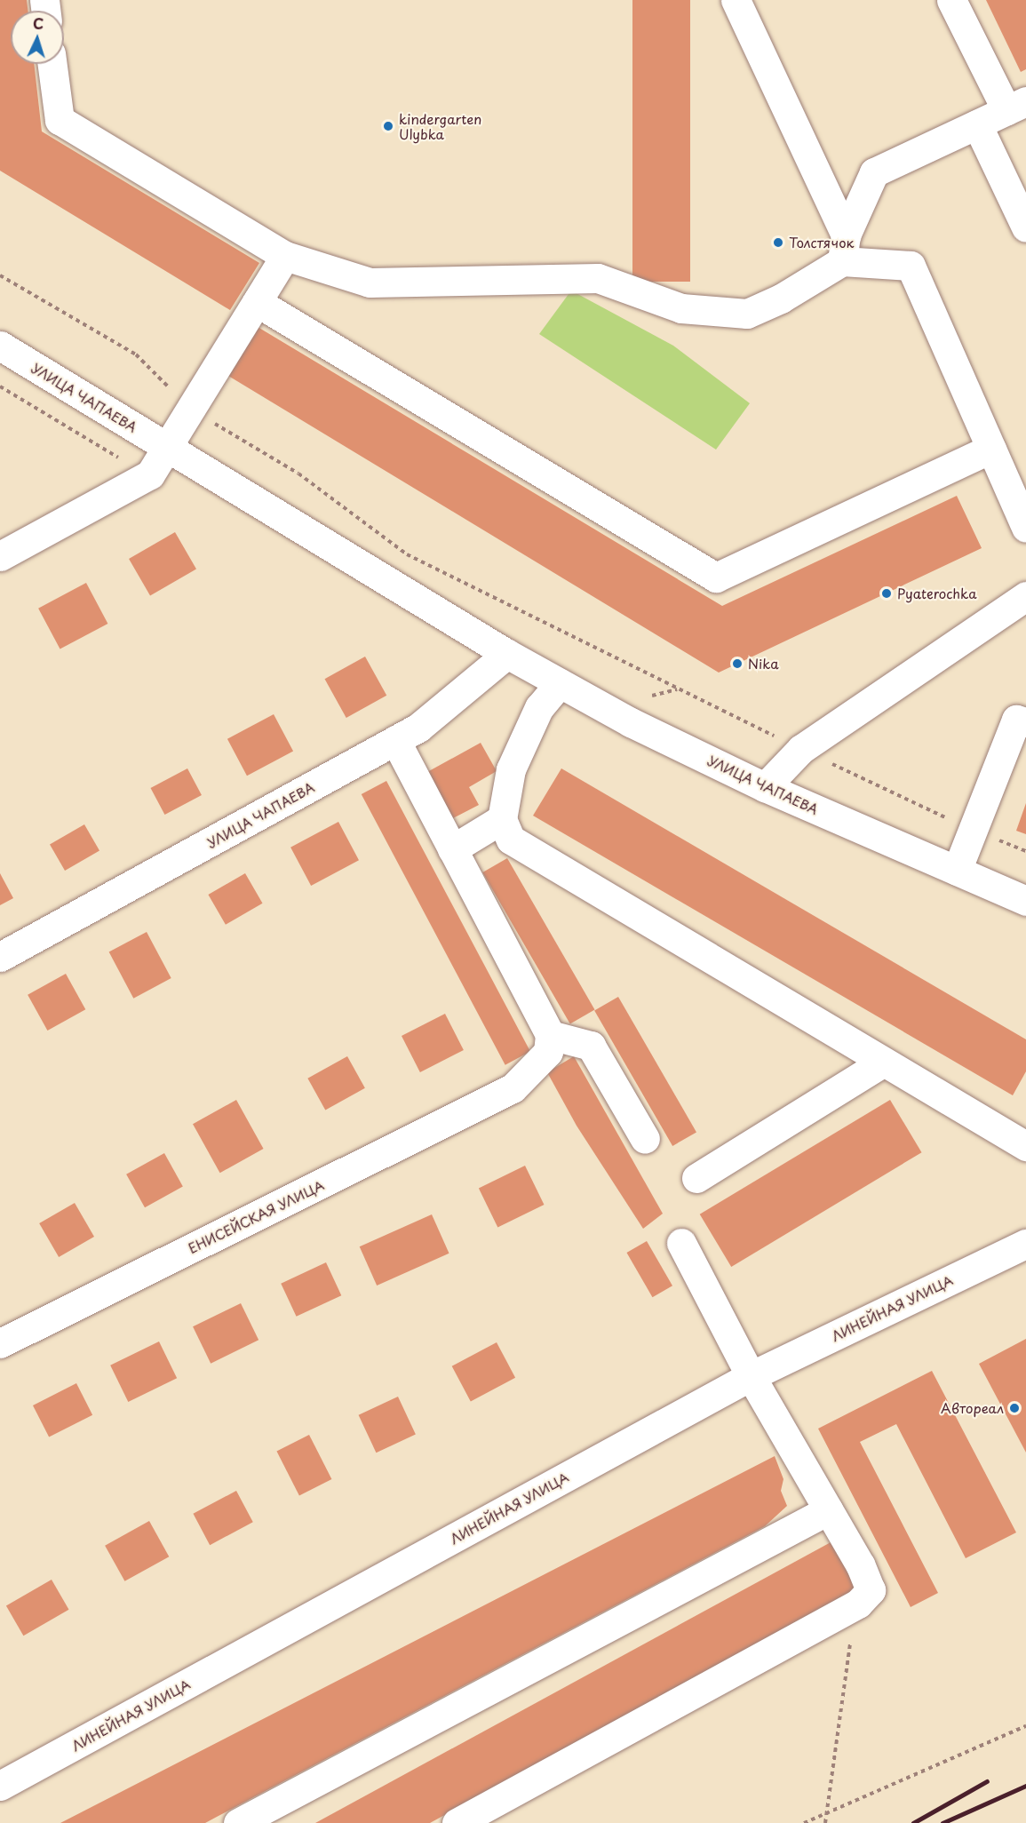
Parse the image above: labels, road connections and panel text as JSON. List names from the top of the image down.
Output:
{
  "streets": {
    "street": ["УЛИЦА ЧАПАЕВА", "ЕНИСЕЙСКАЯ УЛИЦА", "ЛИНЕЙНАЯ УЛИЦА"]
  },
  "places": [
    "kindergarten Ulybka",
    "Толстячок",
    "Pyaterochka",
    "Nika",
    "Автореал"
  ],
  "north": "top"
}
